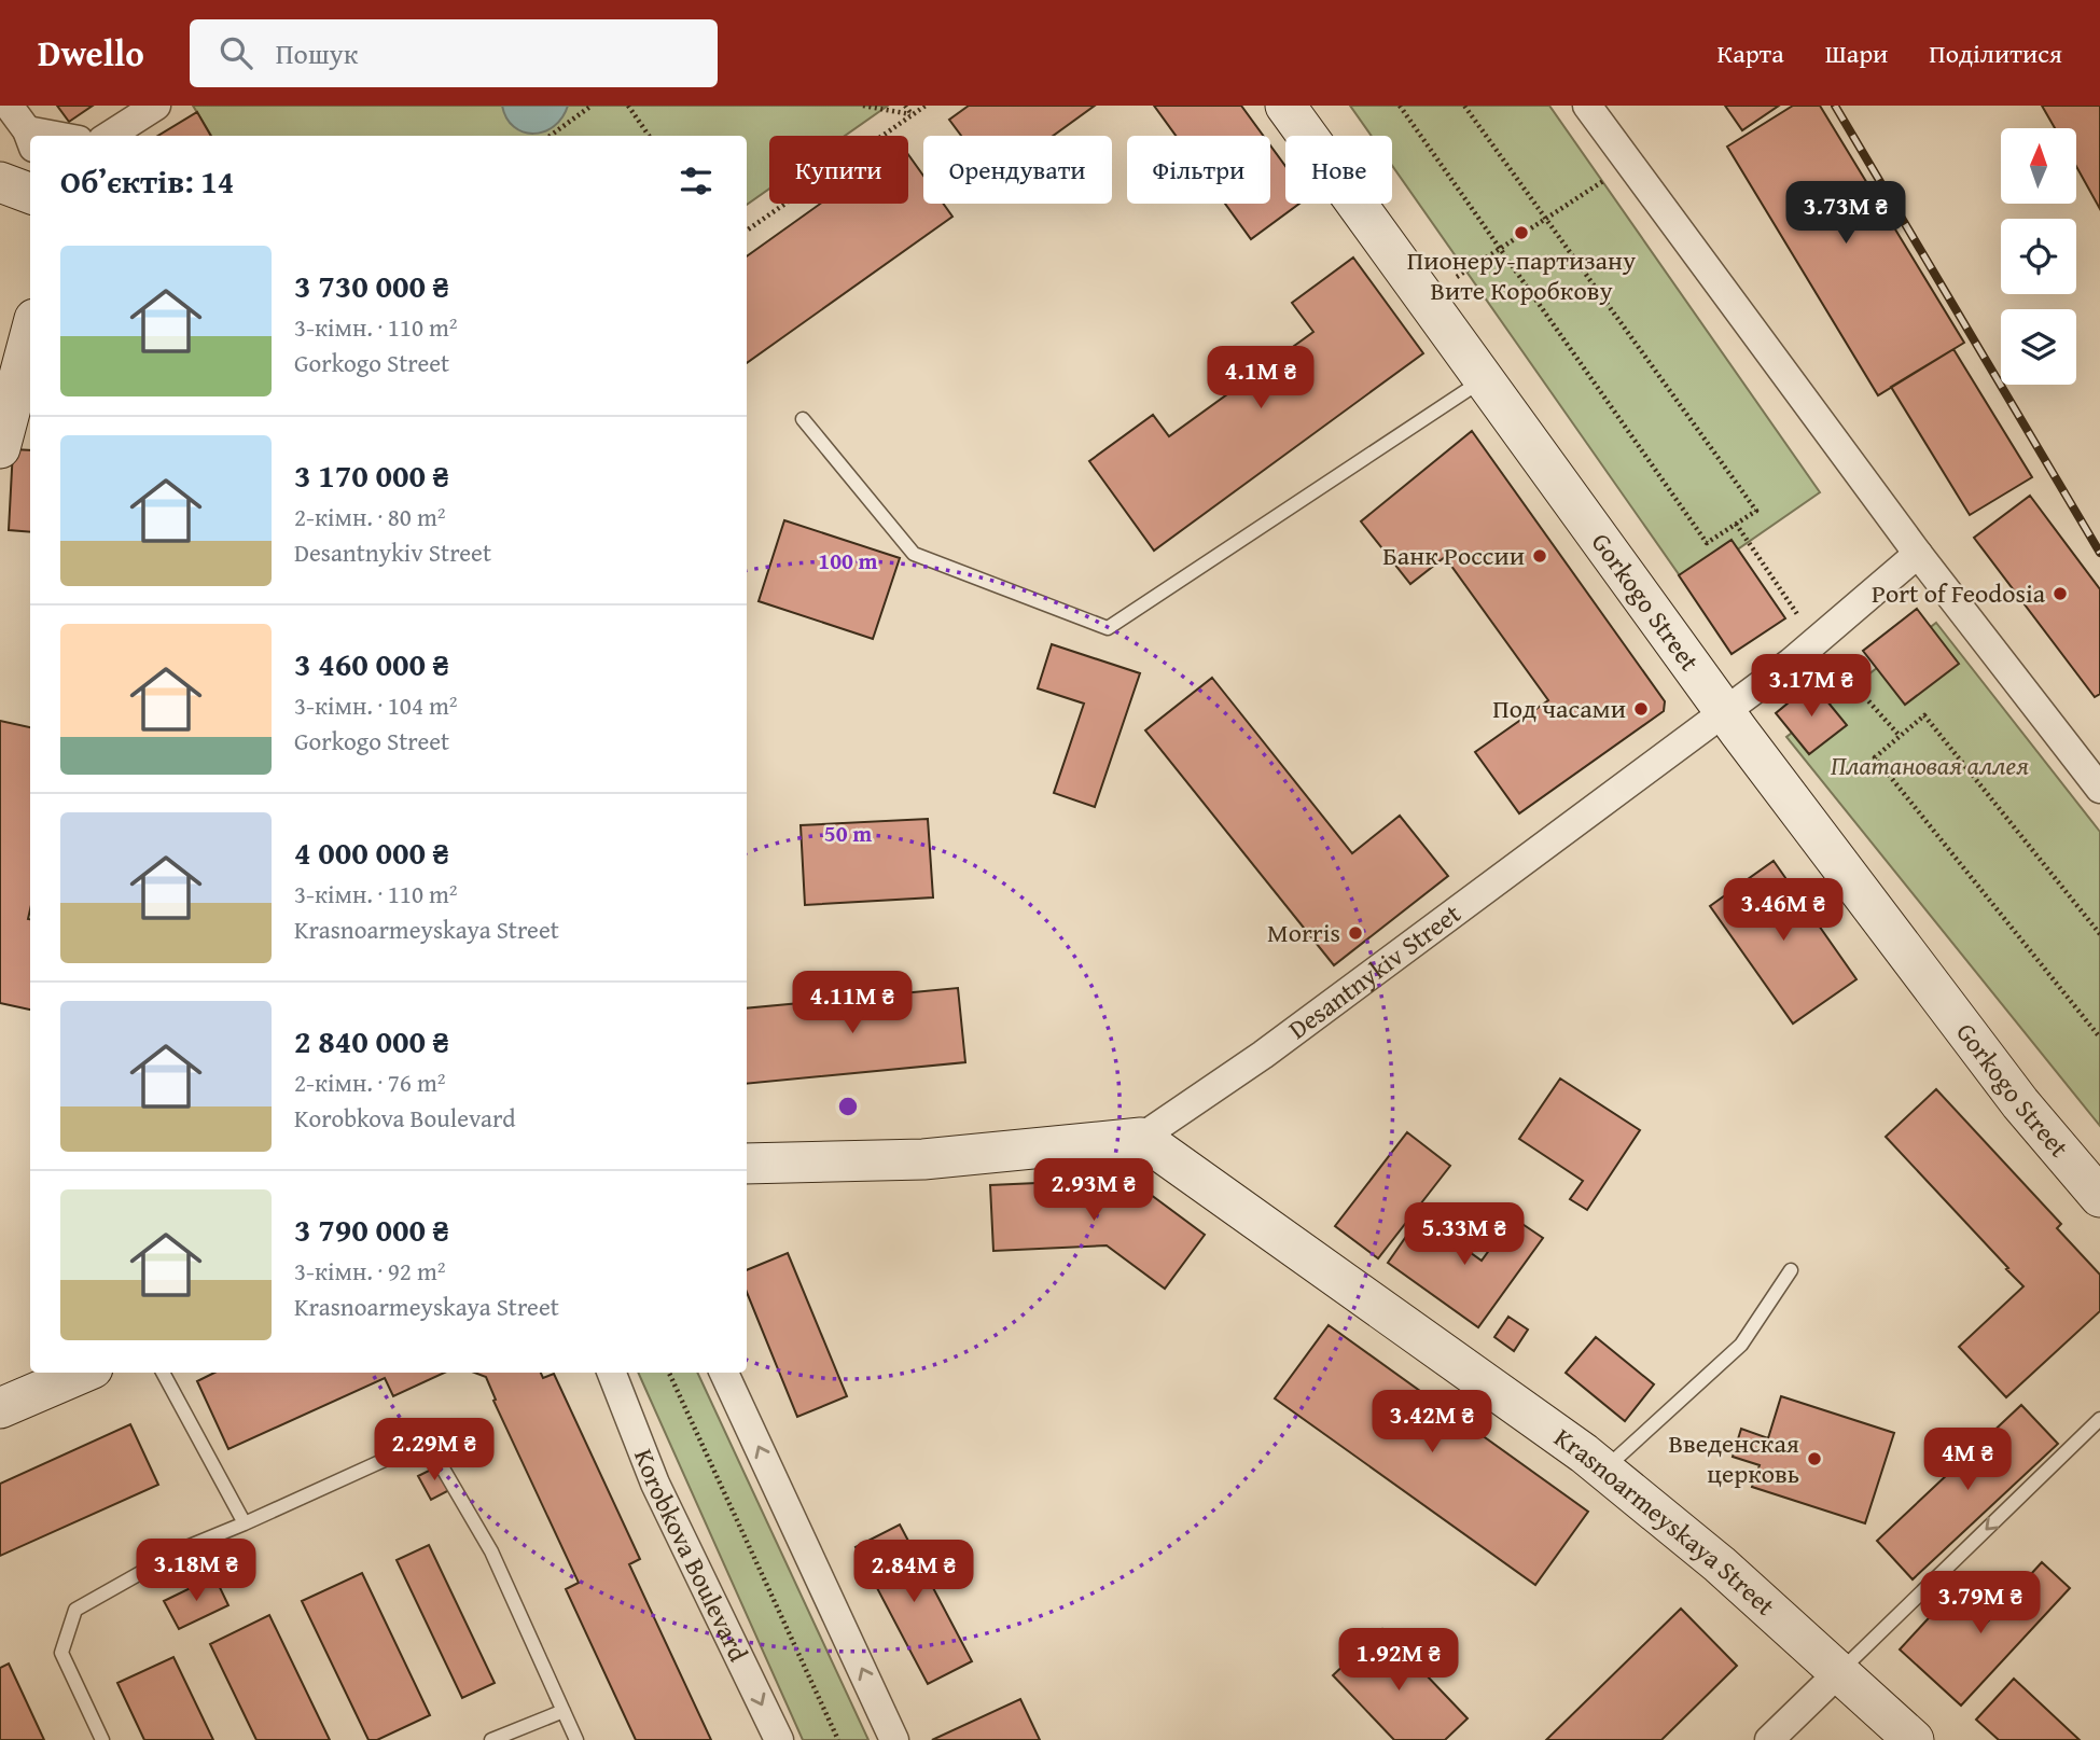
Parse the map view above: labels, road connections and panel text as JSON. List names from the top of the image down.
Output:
{
  "streets": {
    "street": [
      "Gorkogo Street",
      "Desantnykiv Street",
      "Krasnoarmeyskaya Street",
      "Korobkova Boulevard"
    ]
  },
  "crossings": [
    ["Gorkogo Street", "Desantnykiv Street"],
    ["Desantnykiv Street", "Krasnoarmeyskaya Street"]
  ],
  "parks": ["Платановая аллея"],
  "places": [
    "Пионеру-партизану Вите Коробкову",
    "Банк России",
    "Port of Feodosia",
    "Под часами",
    "Morris",
    "Введенская церковь"
  ],
  "north": "top",
  "page": {
    "header": "Dwello",
    "search": "Пошук",
    "nav": ["Карта", "Шари", "Поділитися"],
    "chip": [
      "Купити",
      "Орендувати",
      "Фільтри",
      "Нове"
    ],
    "heading": "Об’єктів: 14",
    "price": [
      "3.73M ₴",
      "4.1M ₴",
      "3.17M ₴",
      "3.46M ₴",
      "4.11M ₴",
      "2.93M ₴",
      "5.33M ₴",
      "3.42M ₴",
      "2.29M ₴",
      "4M ₴",
      "3.18M ₴",
      "2.84M ₴",
      "3.79M ₴",
      "1.92M ₴"
    ],
    "list": [
      {
        "name": "3 730 000 ₴",
        "note": "3-кімн. · 110 m² · Gorkogo Street"
      },
      {
        "name": "3 170 000 ₴",
        "note": "2-кімн. · 80 m² · Desantnykiv Street"
      },
      {
        "name": "3 460 000 ₴",
        "note": "3-кімн. · 104 m² · Gorkogo Street"
      },
      {
        "name": "4 000 000 ₴",
        "note": "3-кімн. · 110 m² · Krasnoarmeyskaya Street"
      },
      {
        "name": "2 840 000 ₴",
        "note": "2-кімн. · 76 m² · Korobkova Boulevard"
      },
      {
        "name": "3 790 000 ₴",
        "note": "3-кімн. · 92 m² · Krasnoarmeyskaya Street"
      }
    ]
  },
  "rings": ["100 m", "50 m"]
}
